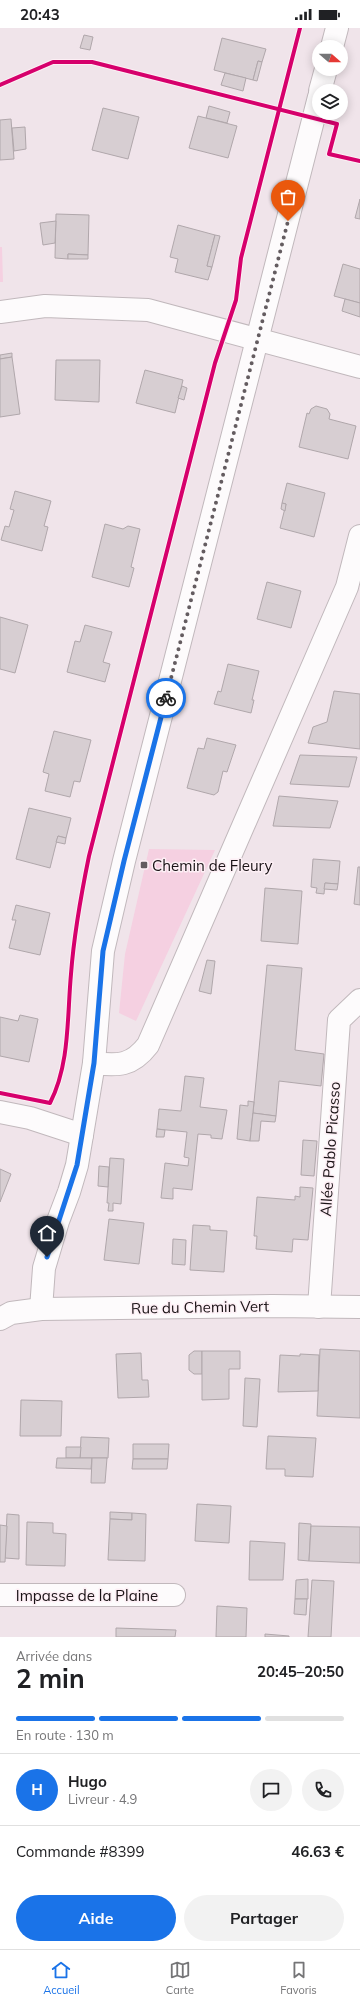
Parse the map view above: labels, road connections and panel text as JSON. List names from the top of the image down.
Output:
{
  "streets": {
    "street": ["Allée Pablo Picasso", "Rue du Chemin Vert", "Impasse de la Plaine"]
  },
  "crossings": [
    ["Allée Pablo Picasso", "Rue du Chemin Vert"]
  ],
  "places": {
    "transit": ["Chemin de Fleury"]
  },
  "north": "right",
  "page": {
    "status": "20:43",
    "heading": ["2 min", "Arrivée dans", "20:45–20:50"],
    "panel": [
      "Hugo",
      "Livreur · 4.9",
      "Commande #8399",
      "46.63 €"
    ],
    "bar": "En route · 130 m",
    "round": "H",
    "buttons": ["Aide", "Partager"],
    "tabs": ["Accueil", "Carte", "Favoris"]
  }
}
